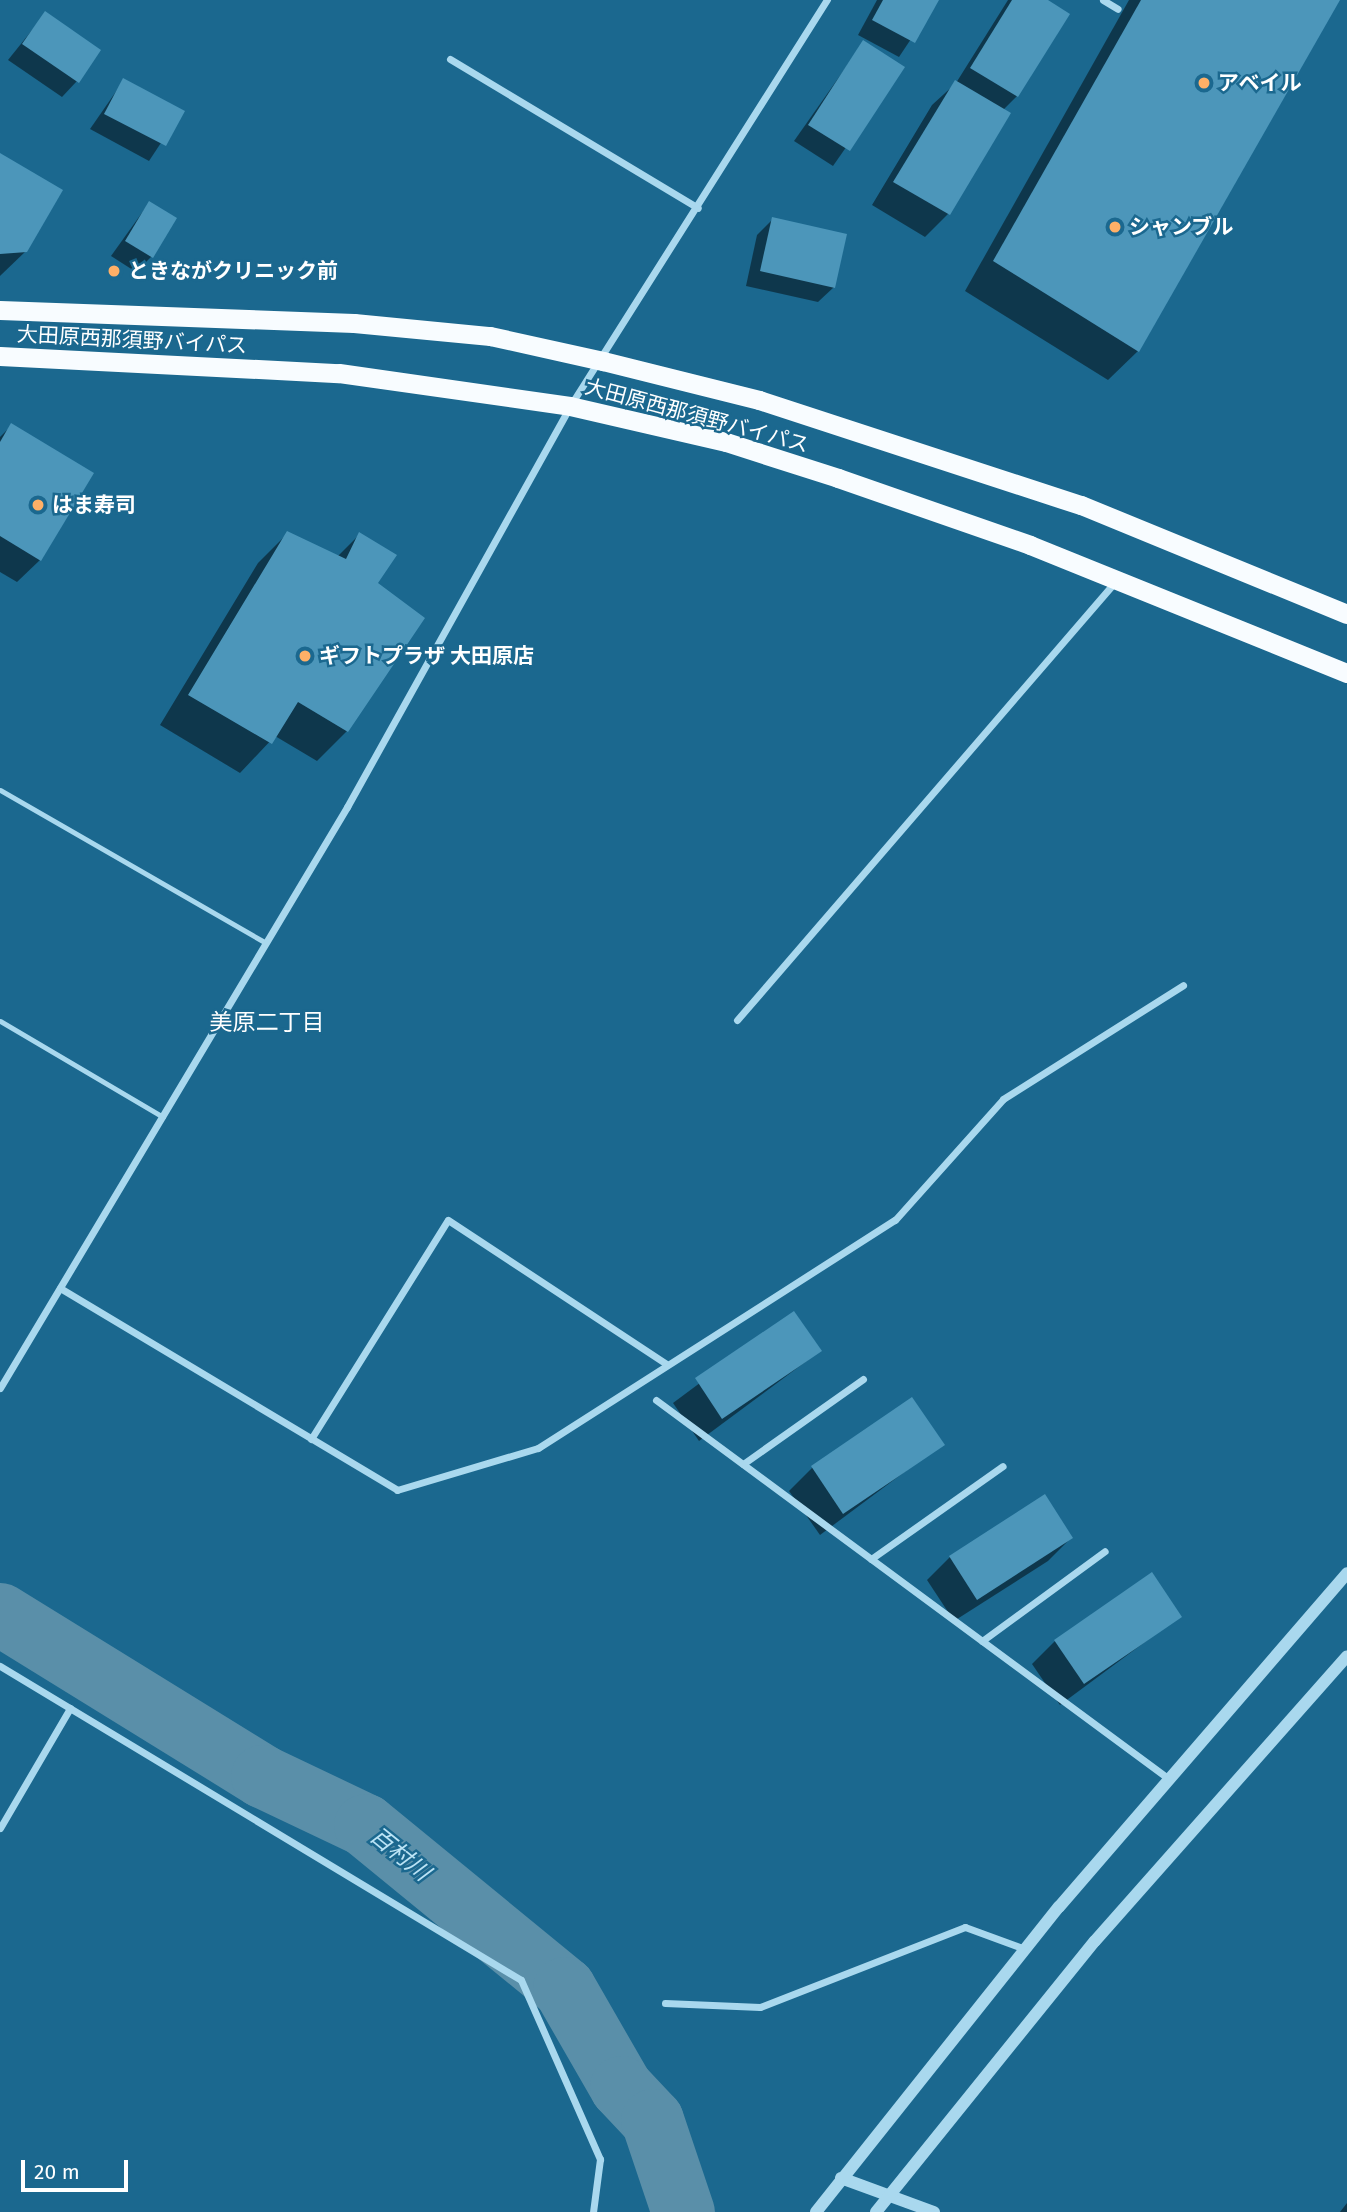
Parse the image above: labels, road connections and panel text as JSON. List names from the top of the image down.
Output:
{
  "streets": {
    "highway": ["大田原西那須野バイパス"]
  },
  "districts": ["美原二丁目"],
  "water": ["百村川"],
  "places": [
    "アベイル",
    "シャンブル",
    "ときながクリニック前",
    "はま寿司",
    "ギフトプラザ 大田原店"
  ],
  "scale_bar": "20 m"
}
